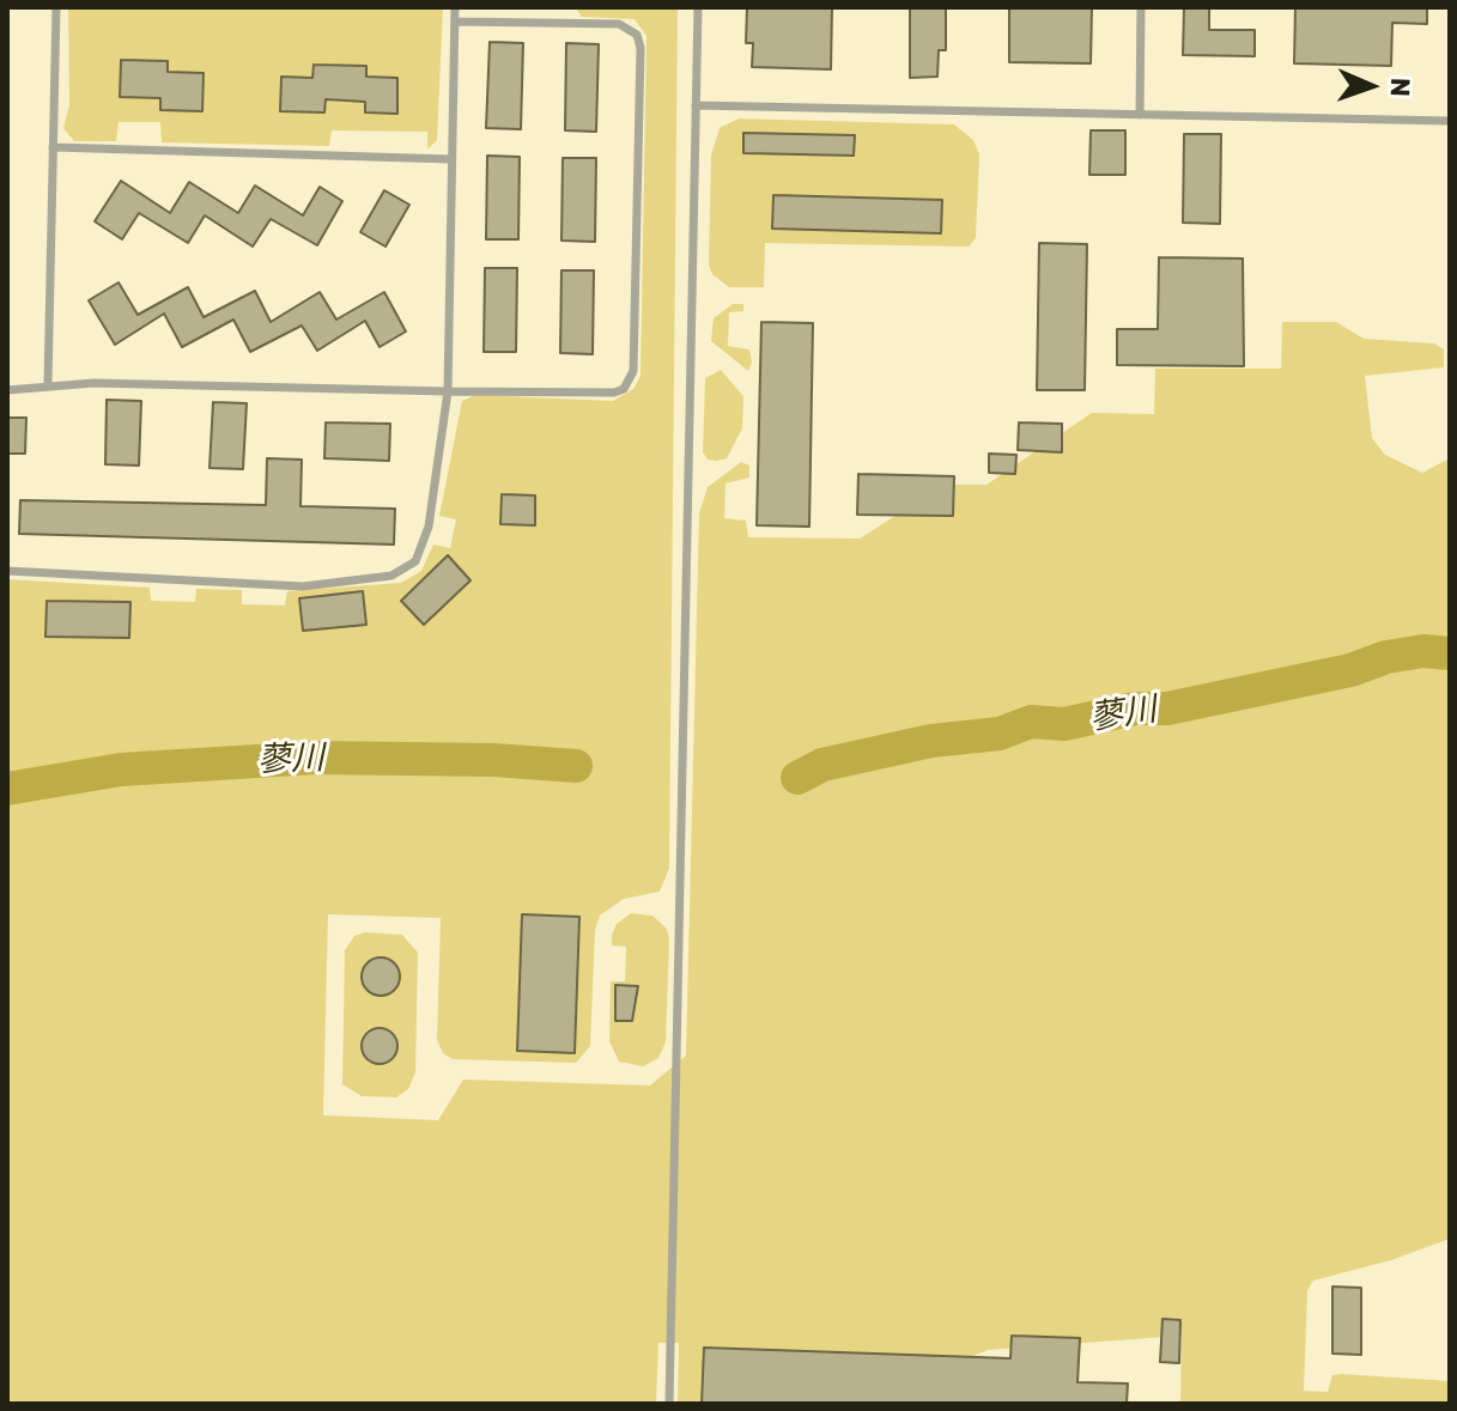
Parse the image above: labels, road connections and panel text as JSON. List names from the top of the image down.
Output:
{
  "water": ["蓼川"],
  "north": "right"
}
